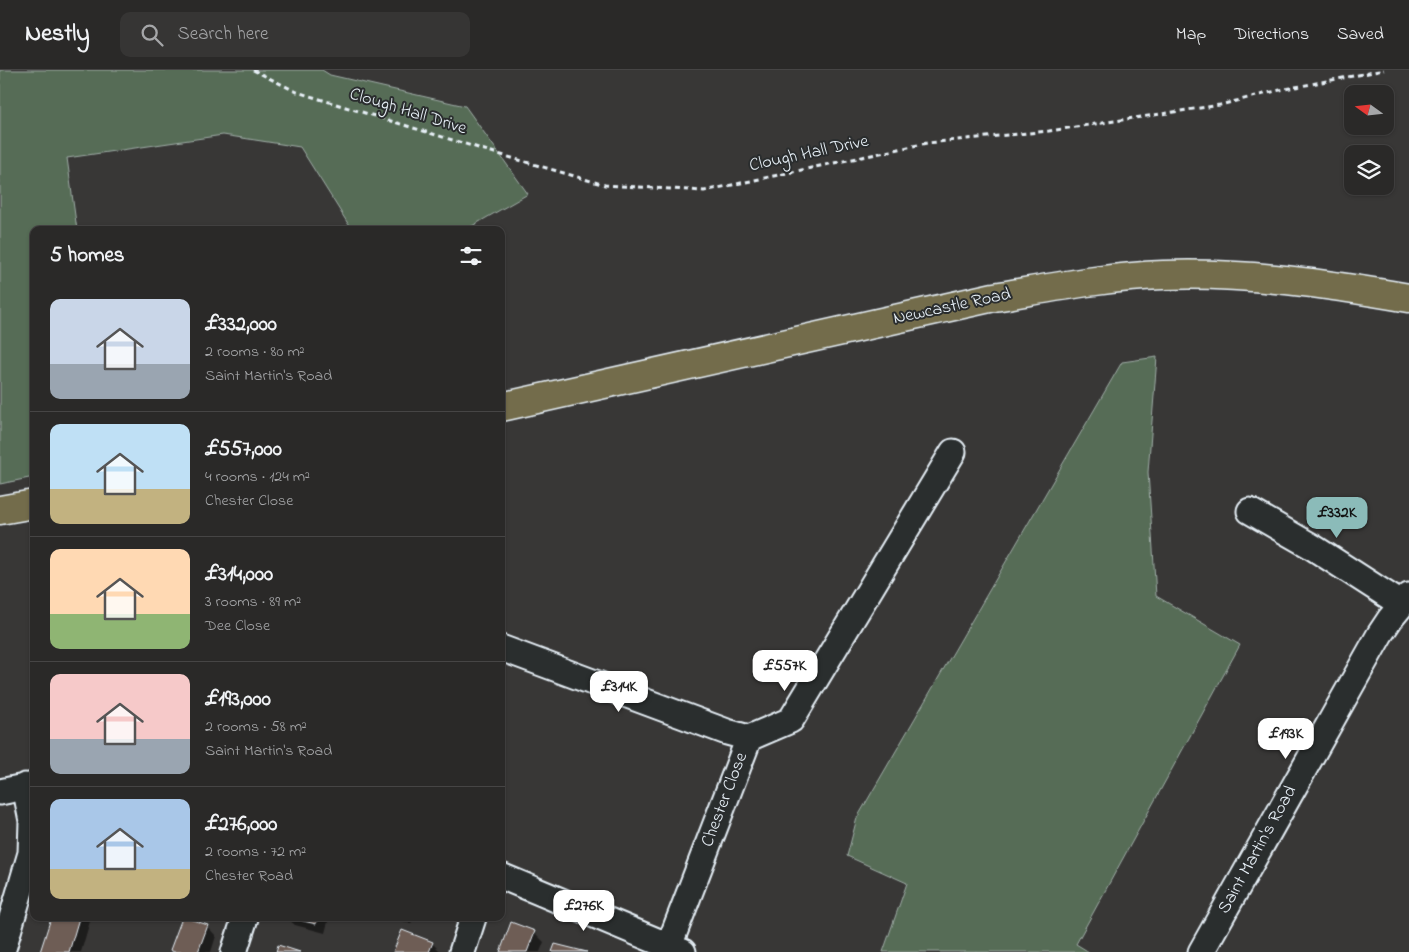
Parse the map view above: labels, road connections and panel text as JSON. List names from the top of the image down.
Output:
{
  "streets": {
    "highway": ["Newcastle Road"],
    "street": ["Chester Close", "Saint Martin's Road"],
    "path": ["Clough Hall Drive"]
  },
  "north": "left",
  "page": {
    "header": "Nestly",
    "search": "Search here",
    "nav": ["Map", "Directions", "Saved"],
    "heading": "5 homes",
    "list": [
      {
        "name": "£332,000",
        "note": "2 rooms · 80 m² · Saint Martin's Road"
      },
      {
        "name": "£557,000",
        "note": "4 rooms · 124 m² · Chester Close"
      },
      {
        "name": "£314,000",
        "note": "3 rooms · 89 m² · Dee Close"
      },
      {
        "name": "£193,000",
        "note": "2 rooms · 58 m² · Saint Martin's Road"
      },
      {
        "name": "£276,000",
        "note": "2 rooms · 72 m² · Chester Road"
      }
    ],
    "price": [
      "£332K",
      "£557K",
      "£314K",
      "£193K",
      "£276K"
    ]
  }
}
